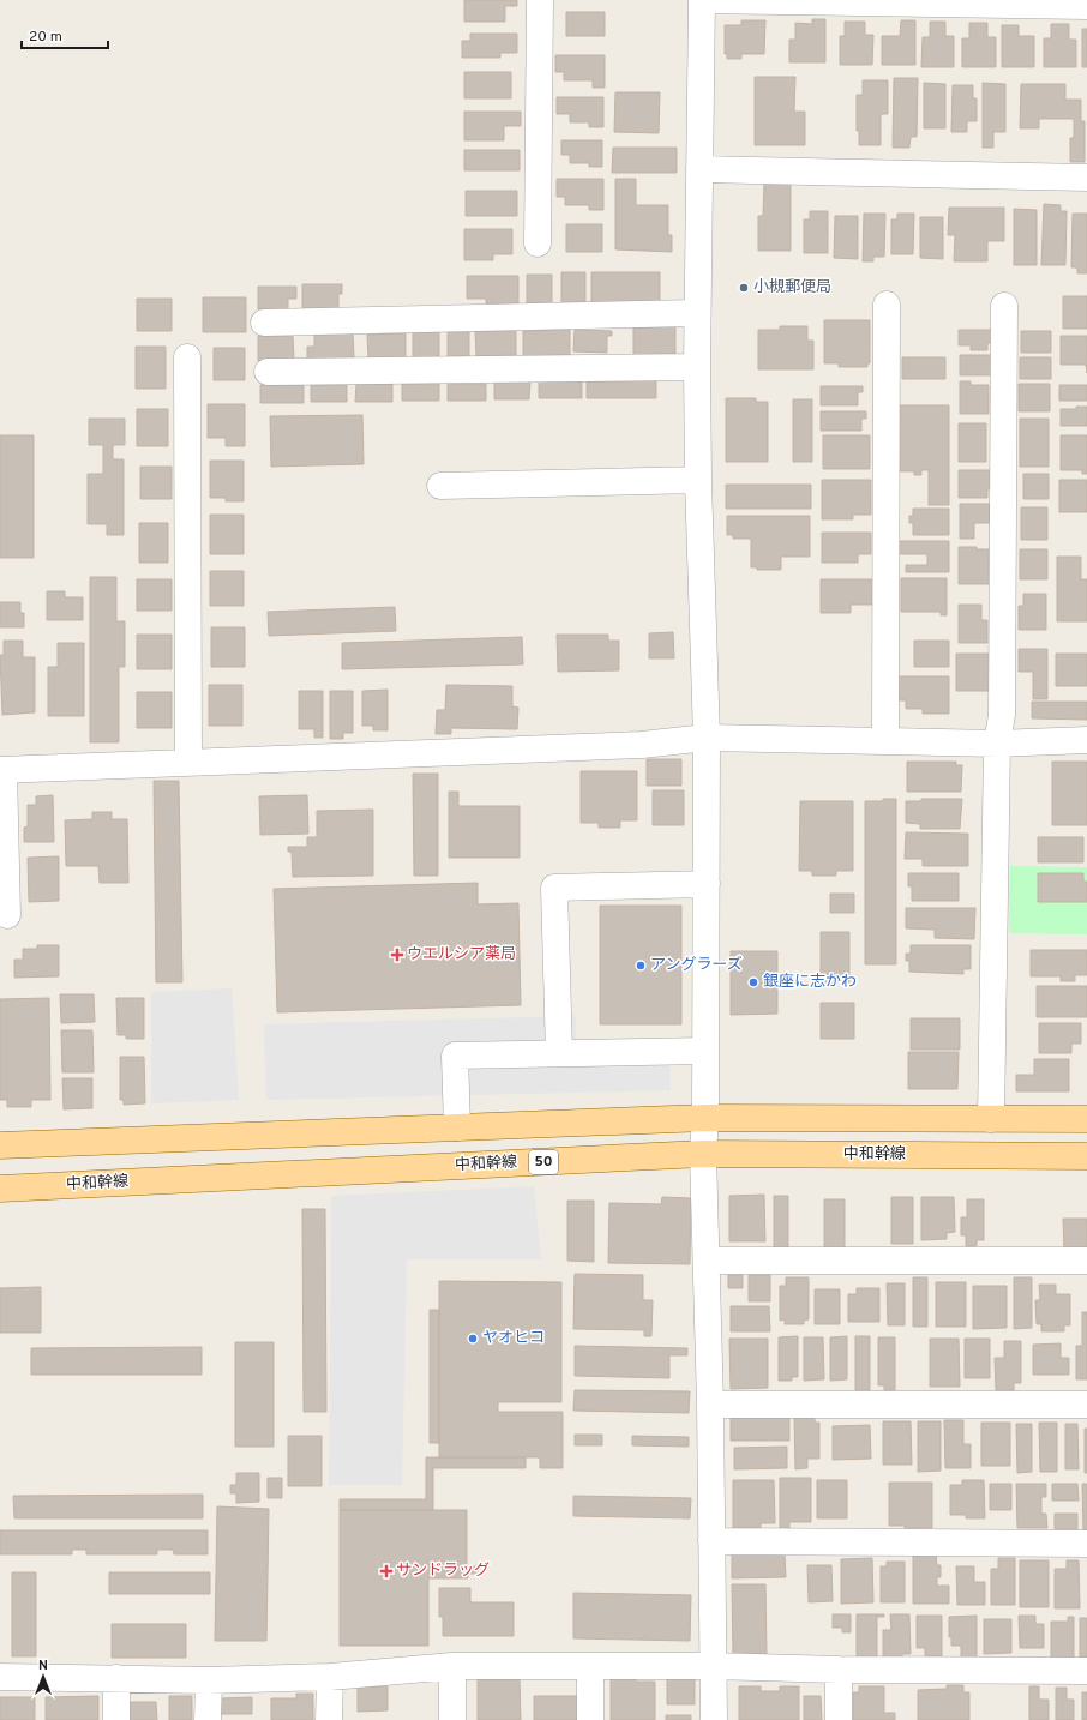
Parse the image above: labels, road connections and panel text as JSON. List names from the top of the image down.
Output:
{
  "streets": {
    "main road": ["中和幹線", "50"]
  },
  "places": {
    "other": [
      "小槻郵便局",
      "アングラーズ",
      "銀座に志かわ",
      "ヤオヒコ"
    ],
    "health": ["ウエルシア薬局", "サンドラッグ"]
  },
  "scale_bar": "20 m",
  "north": "top"
}
